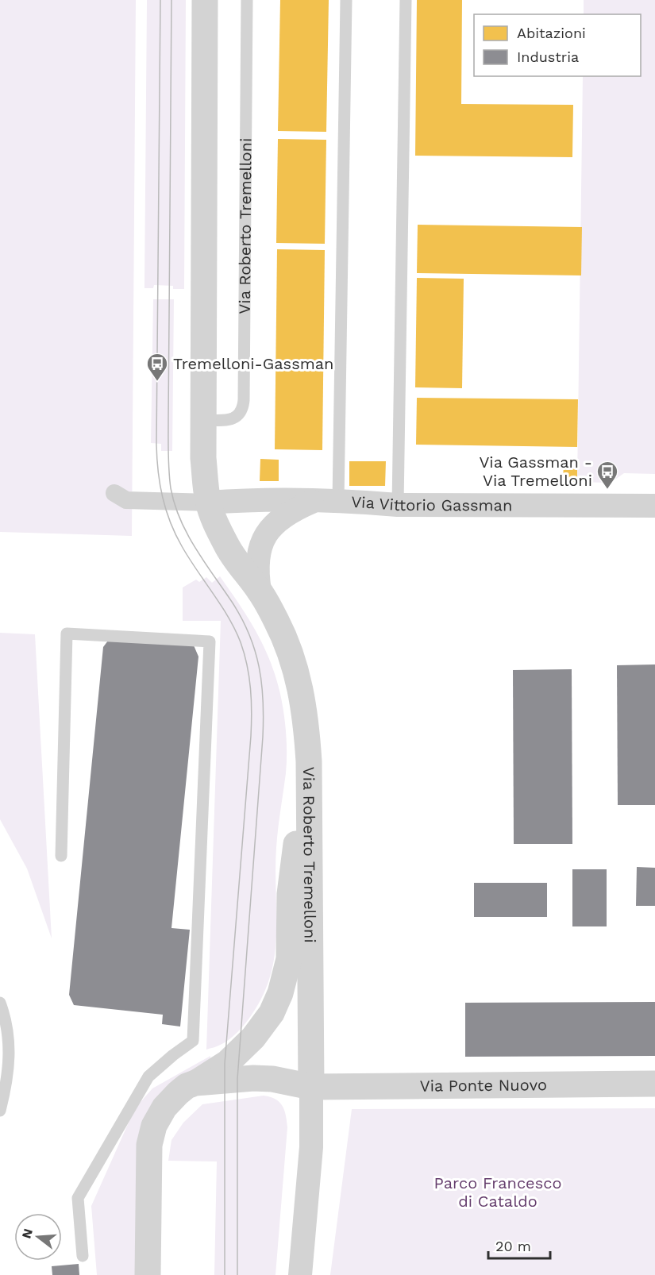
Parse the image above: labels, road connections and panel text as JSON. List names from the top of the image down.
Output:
{
  "streets": {
    "street": ["Via Roberto Tremelloni", "Via Vittorio Gassman", "Via Ponte Nuovo"]
  },
  "crossings": [
    ["Via Roberto Tremelloni", "Via Vittorio Gassman"],
    ["Via Roberto Tremelloni", "Via Ponte Nuovo"]
  ],
  "parks": ["Parco Francesco di Cataldo"],
  "places": {
    "bus stop": ["Tremelloni-Gassman", "Via Gassman - Via Tremelloni"]
  },
  "legend": ["Abitazioni", "Industria"],
  "scale_bar": "20 m",
  "north": "left"
}
